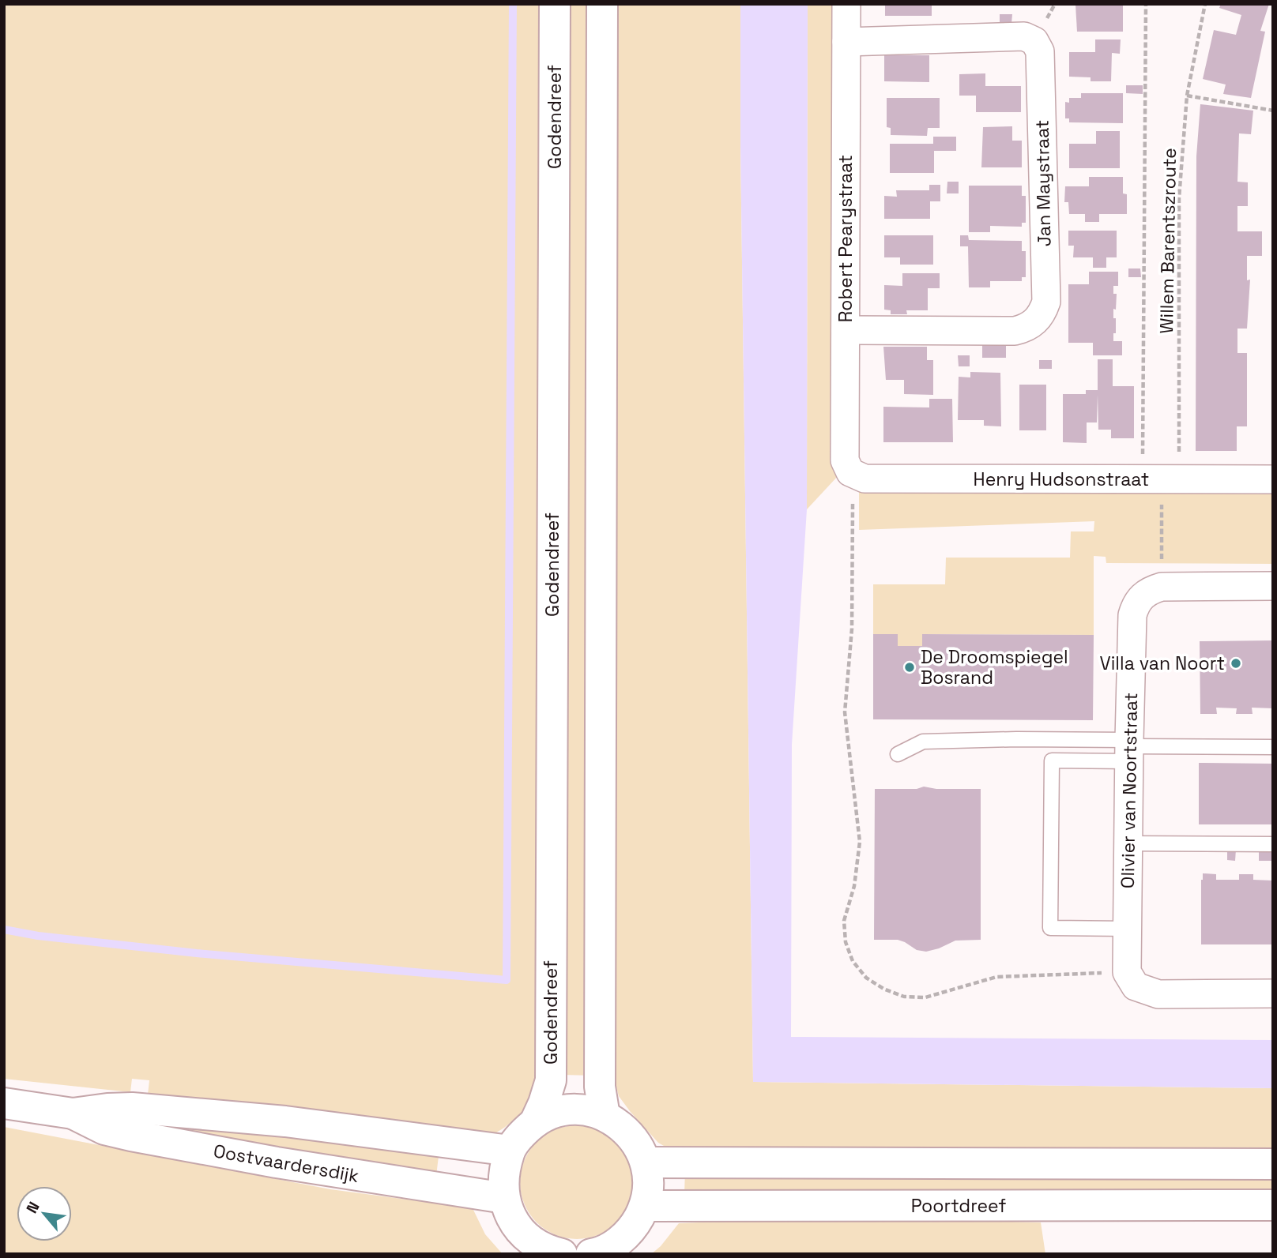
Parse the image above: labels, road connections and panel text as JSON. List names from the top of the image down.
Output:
{
  "streets": {
    "main road": ["Godendreef", "Oostvaardersdijk", "Poortdreef"],
    "street": [
      "Jan Maystraat",
      "Robert Pearystraat",
      "Henry Hudsonstraat",
      "Olivier van Noortstraat"
    ],
    "path": ["Willem Barentszroute"]
  },
  "crossings": [
    ["Jan Maystraat", "Robert Pearystraat"],
    ["Robert Pearystraat", "Henry Hudsonstraat"],
    ["Willem Barentszroute", "Henry Hudsonstraat"]
  ],
  "places": ["Villa van Noort", "De Droomspiegel Bosrand"],
  "north": "top left"
}
